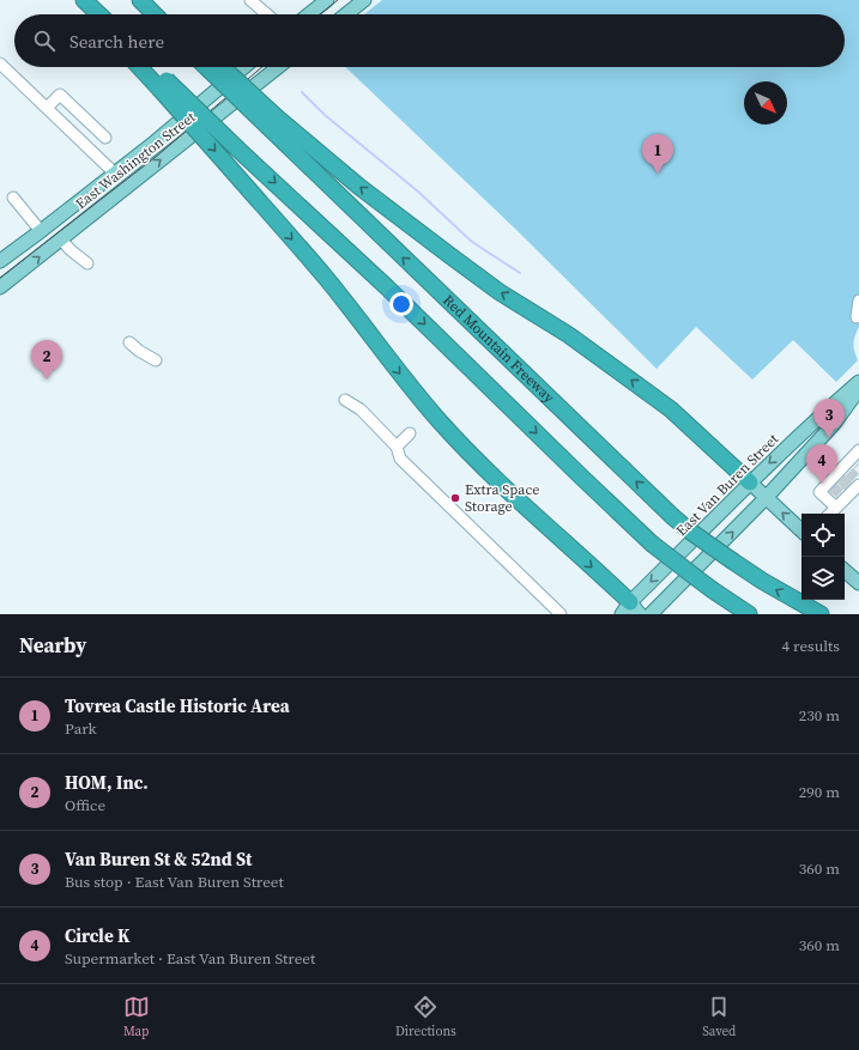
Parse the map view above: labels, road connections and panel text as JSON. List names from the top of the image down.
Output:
{
  "streets": {
    "highway": ["Red Mountain Freeway"],
    "main road": ["East Washington Street", "East Van Buren Street"]
  },
  "places": ["Extra Space Storage"],
  "north": "bottom right",
  "page": {
    "search": "Search here",
    "pins": [
      "1",
      "2",
      "3",
      "4"
    ],
    "heading": ["Nearby", "4 results"],
    "list": [
      {
        "mark": "1",
        "name": "Tovrea Castle Historic Area",
        "note": "Park",
        "value": "230 m"
      },
      {
        "mark": "2",
        "name": "HOM, Inc.",
        "note": "Office",
        "value": "290 m"
      },
      {
        "mark": "3",
        "name": "Van Buren St & 52nd St",
        "note": "Bus stop · East Van Buren Street",
        "value": "360 m"
      },
      {
        "mark": "4",
        "name": "Circle K",
        "note": "Supermarket · East Van Buren Street",
        "value": "360 m"
      }
    ],
    "nav": ["Map", "Directions", "Saved"]
  }
}
